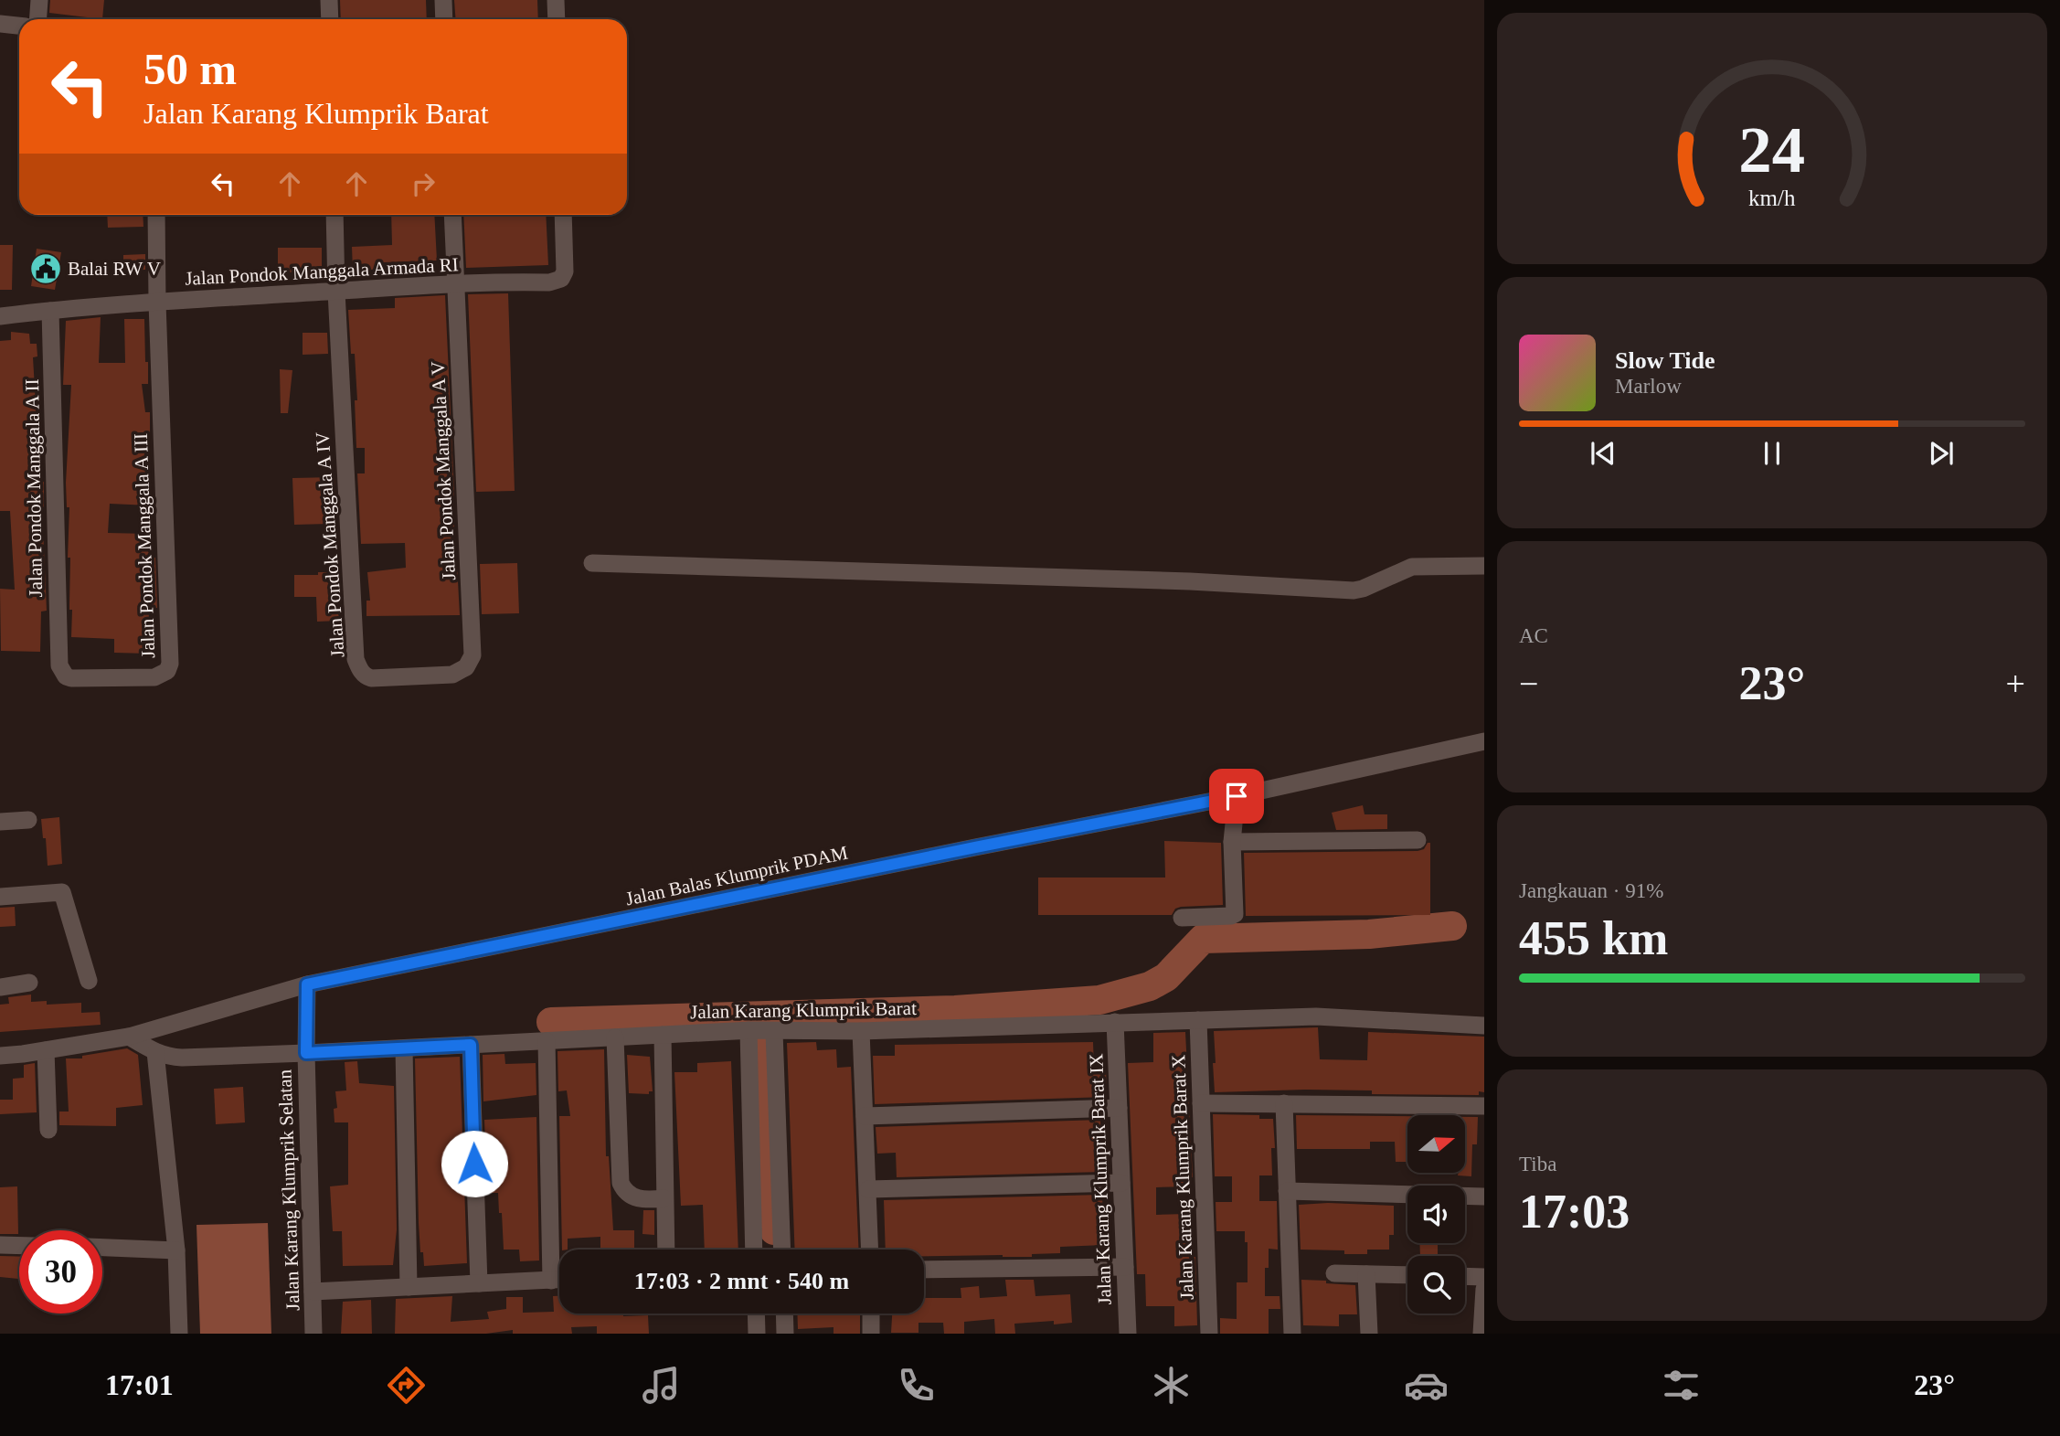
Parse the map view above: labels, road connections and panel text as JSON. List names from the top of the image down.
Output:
{
  "streets": {
    "street": [
      "Jalan Pondok Manggala Armada RI",
      "Jalan Pondok Manggala A V",
      "Jalan Pondok Manggala A II",
      "Jalan Pondok Manggala A IV",
      "Jalan Pondok Manggala A III",
      "Jalan Balas Klumprik PDAM",
      "Jalan Karang Klumprik Barat",
      "Jalan Karang Klumprik Barat X",
      "Jalan Karang Klumprik Barat IX",
      "Jalan Karang Klumprik Selatan"
    ]
  },
  "crossings": [
    ["Jalan Pondok Manggala Armada RI", "Jalan Pondok Manggala A V"],
    ["Jalan Pondok Manggala Armada RI", "Jalan Pondok Manggala A II"],
    ["Jalan Pondok Manggala Armada RI", "Jalan Pondok Manggala A IV"],
    ["Jalan Pondok Manggala Armada RI", "Jalan Pondok Manggala A III"],
    ["Jalan Pondok Manggala A V", "Jalan Pondok Manggala A IV"],
    ["Jalan Pondok Manggala A II", "Jalan Pondok Manggala A III"],
    ["Jalan Balas Klumprik PDAM", "Jalan Karang Klumprik Barat"],
    ["Jalan Balas Klumprik PDAM", "Jalan Karang Klumprik Selatan"],
    ["Jalan Karang Klumprik Barat", "Jalan Karang Klumprik Barat X"],
    ["Jalan Karang Klumprik Barat", "Jalan Karang Klumprik Barat IX"],
    ["Jalan Karang Klumprik Barat", "Jalan Karang Klumprik Selatan"]
  ],
  "places": {
    "public building": ["Balai RW V"]
  },
  "north": "right",
  "page": {
    "turn": ["50 m", "Jalan Karang Klumprik Barat"],
    "song": ["Slow Tide", "Marlow"],
    "tile": [
      "AC",
      ["Jangkauan · 91%", "455 km"],
      ["Tiba", "17:03"]
    ],
    "heat": ["−", "23°", "+"],
    "limit": "30",
    "trip": "17:03 · 2 mnt · 540 m",
    "tabs": ["17:01", "23°"],
    "gauge": ["24", "km/h"]
  }
}
